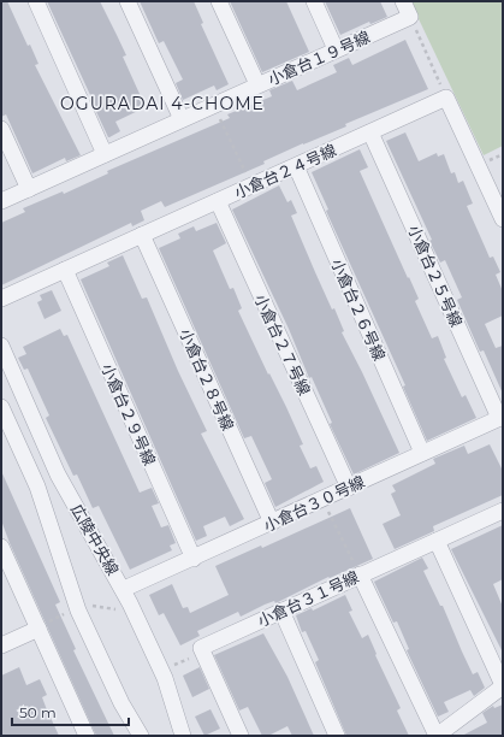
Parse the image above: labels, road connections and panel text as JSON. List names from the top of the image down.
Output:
{
  "streets": {
    "street": [
      "小倉台１９号線",
      "小倉台２４号線",
      "小倉台２５号線",
      "小倉台２６号線",
      "小倉台２７号線",
      "小倉台２８号線",
      "小倉台２９号線",
      "小倉台３０号線",
      "広陵中央線",
      "小倉台３１号線"
    ]
  },
  "crossings": [
    ["小倉台２４号線", "小倉台２５号線"],
    ["小倉台２４号線", "小倉台２６号線"],
    ["小倉台２４号線", "小倉台２７号線"],
    ["小倉台２４号線", "小倉台２８号線"],
    ["小倉台２４号線", "小倉台２９号線"],
    ["小倉台２５号線", "小倉台３０号線"],
    ["小倉台２６号線", "小倉台３０号線"],
    ["小倉台２７号線", "小倉台３０号線"],
    ["小倉台２８号線", "小倉台３０号線"],
    ["小倉台２９号線", "小倉台３０号線"],
    ["小倉台３０号線", "広陵中央線"]
  ],
  "districts": ["OGURADAI 4-CHOME"],
  "scale_bar": "50 m"
}
